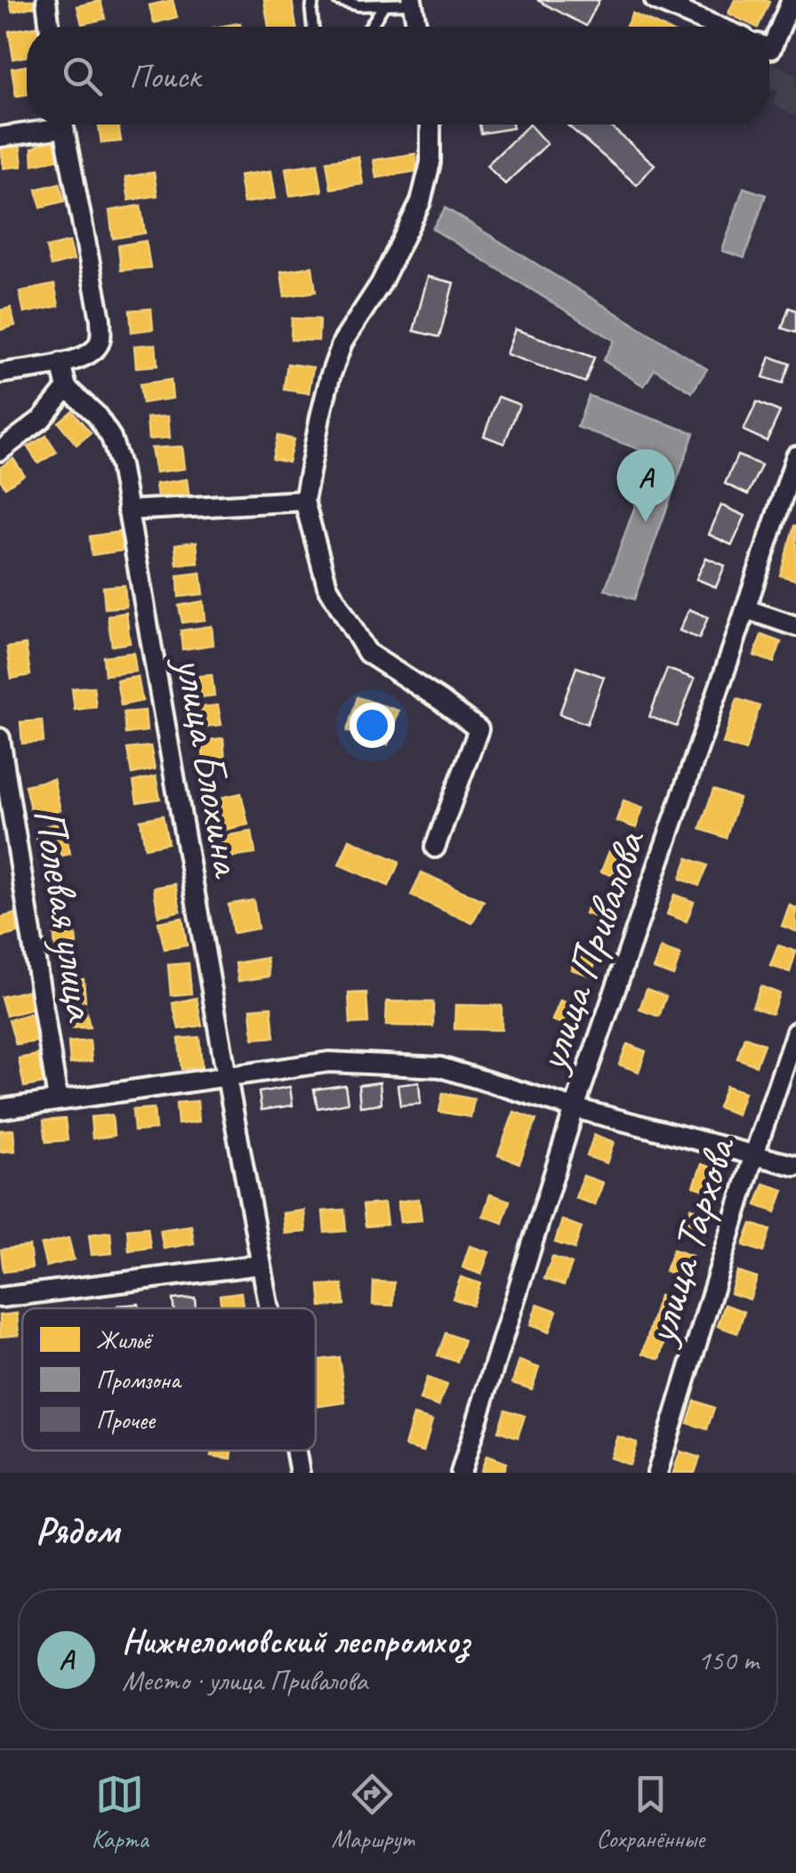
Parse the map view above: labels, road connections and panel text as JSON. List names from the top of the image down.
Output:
{
  "streets": {
    "street": [
      "улица Блохина",
      "Полевая улица",
      "улица Привалова",
      "улица Тархова"
    ]
  },
  "legend": ["Жильё", "Промзона", "Прочее"],
  "page": {
    "search": "Поиск",
    "pins": "A",
    "heading": "Рядом",
    "list": [
      {
        "mark": "A",
        "name": "Нижнеломовский леспромхоз",
        "note": "Место · улица Привалова",
        "value": "150 m"
      }
    ],
    "nav": ["Карта", "Маршрут", "Сохранённые"]
  }
}
